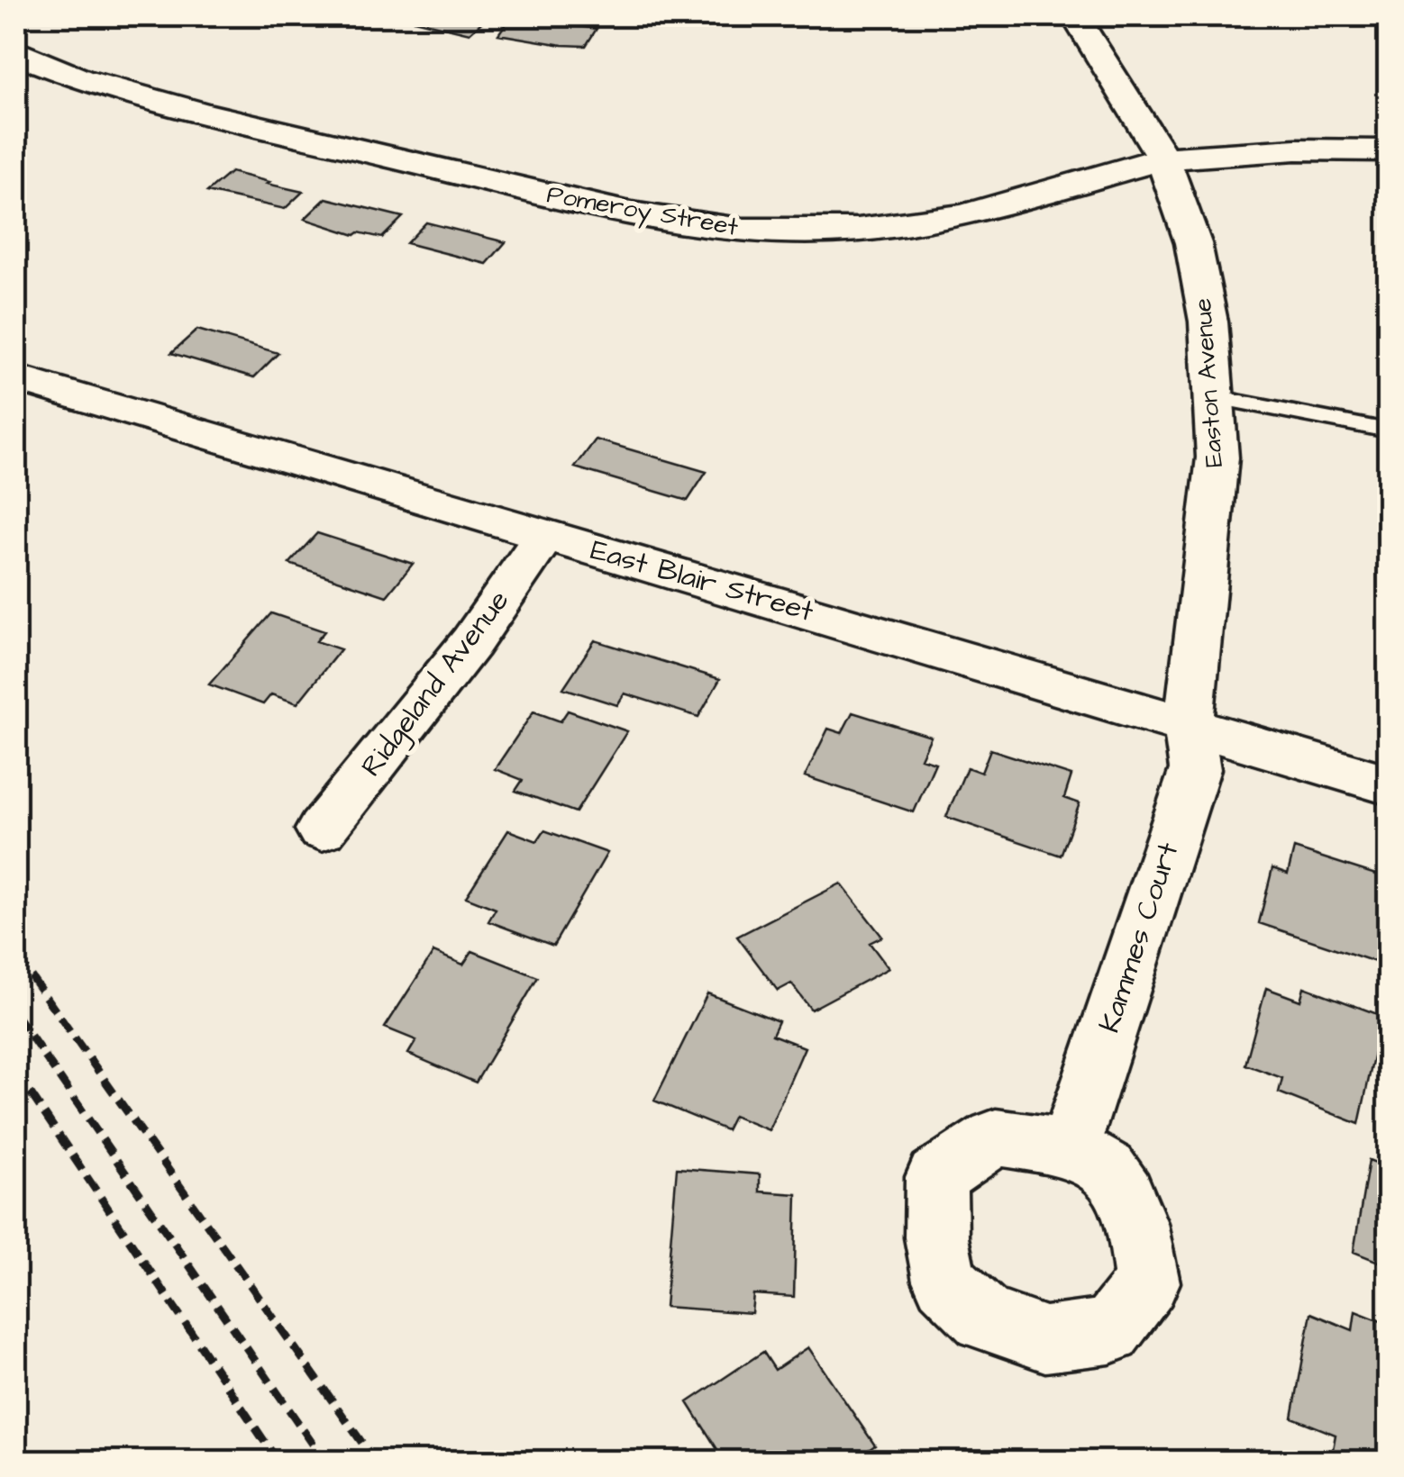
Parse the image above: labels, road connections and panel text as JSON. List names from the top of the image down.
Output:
{
  "streets": {
    "street": [
      "Pomeroy Street",
      "Easton Avenue",
      "East Blair Street",
      "Ridgeland Avenue",
      "Kammes Court"
    ]
  },
  "crossings": [
    ["Pomeroy Street", "Easton Avenue"],
    ["Easton Avenue", "East Blair Street"],
    ["Easton Avenue", "Kammes Court"],
    ["East Blair Street", "Ridgeland Avenue"],
    ["East Blair Street", "Kammes Court"]
  ]
}
